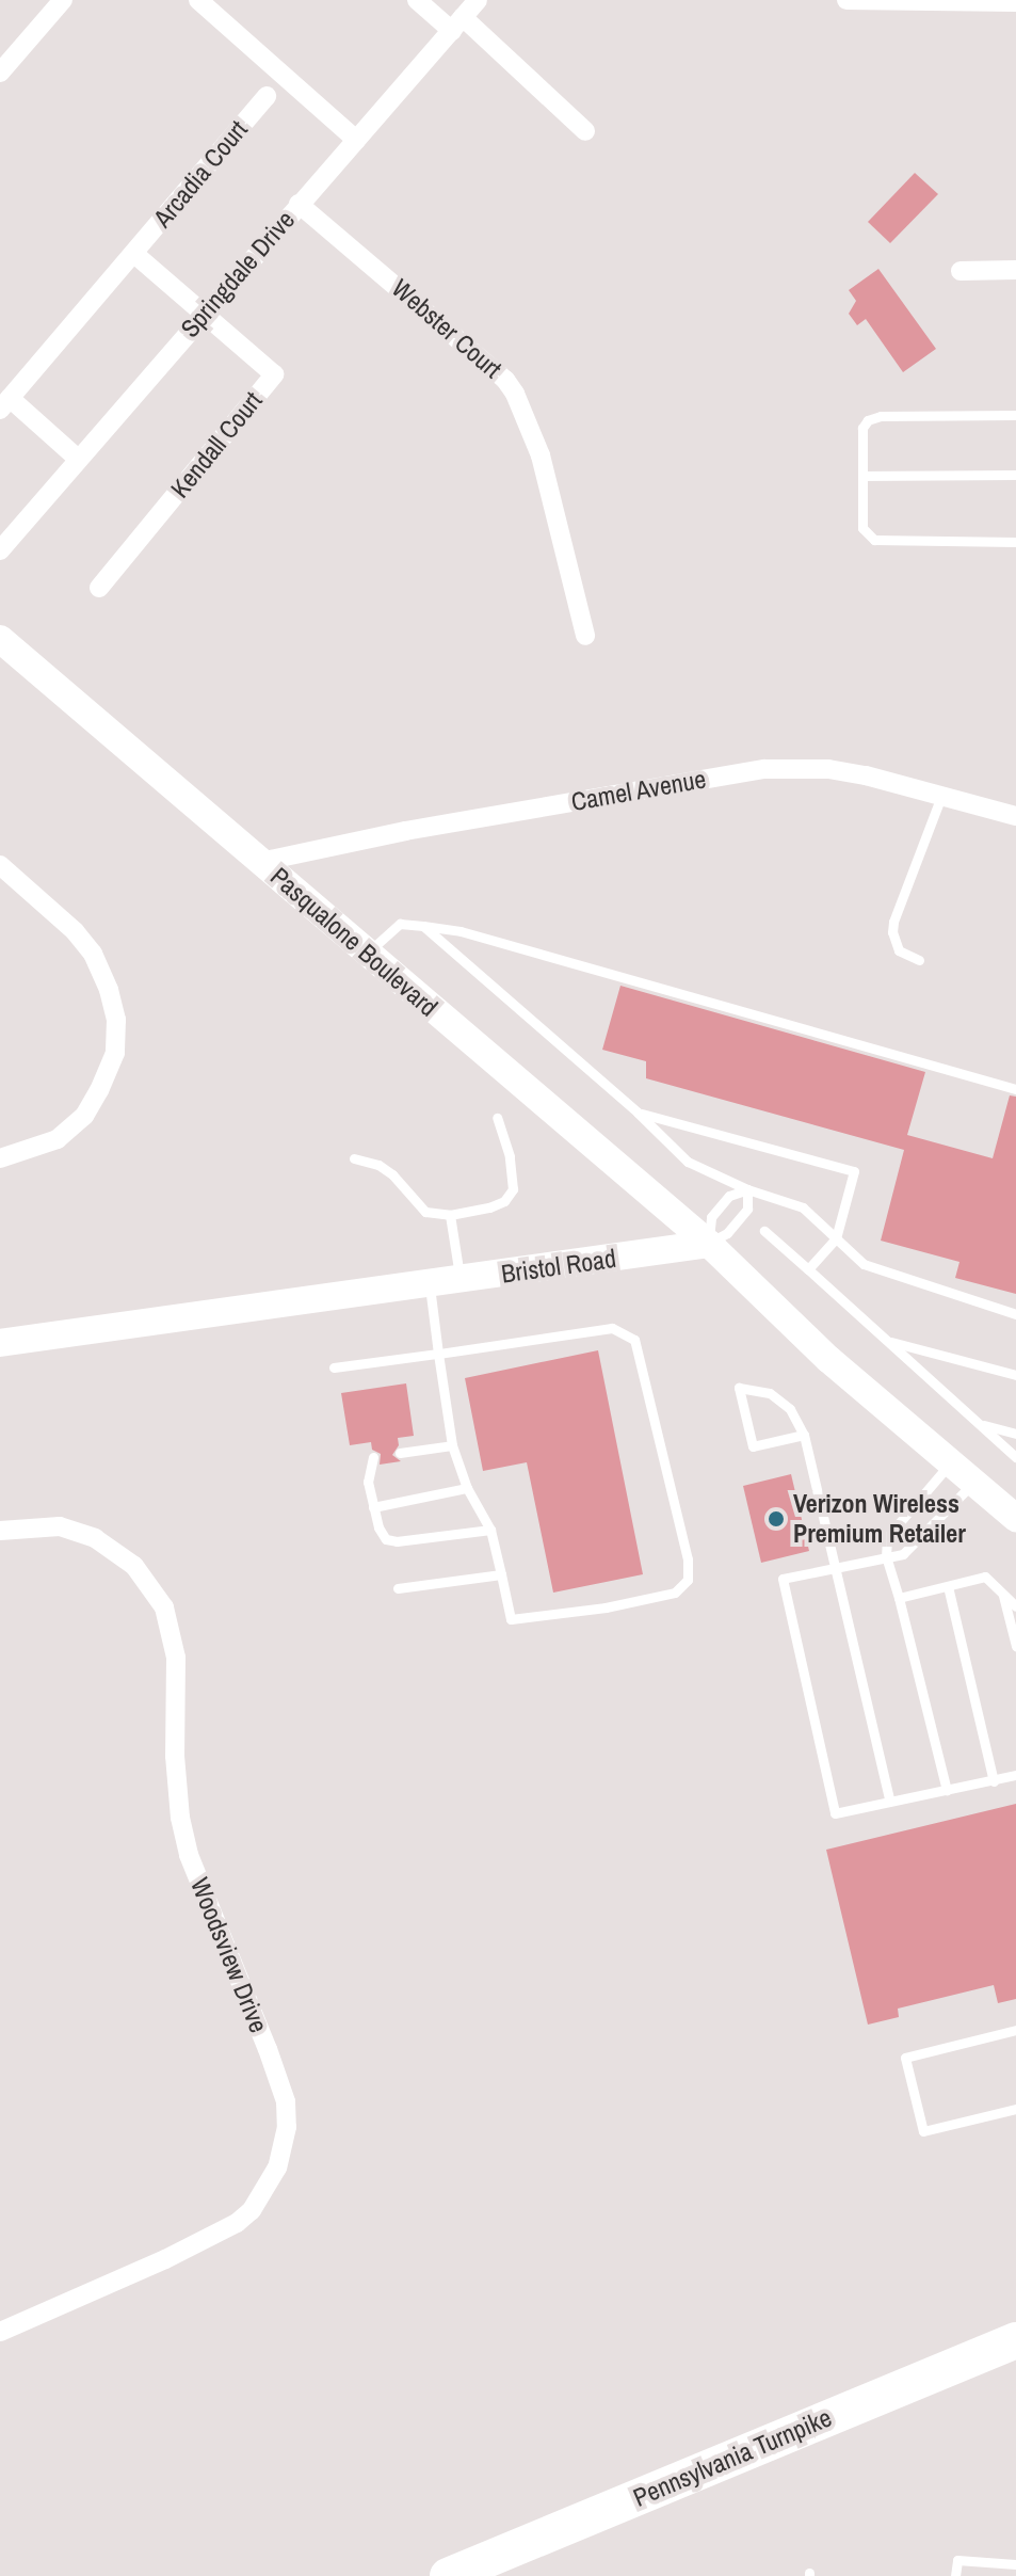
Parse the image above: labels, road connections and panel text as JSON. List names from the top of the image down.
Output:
{
  "streets": {
    "highway": ["Pennsylvania Turnpike"],
    "main road": ["Pasqualone Boulevard", "Bristol Road"],
    "street": [
      "Arcadia Court",
      "Springdale Drive",
      "Webster Court",
      "Kendall Court",
      "Camel Avenue",
      "Woodsview Drive"
    ]
  },
  "crossings": [
    ["Arcadia Court", "Springdale Drive"],
    ["Springdale Drive", "Webster Court"],
    ["Springdale Drive", "Kendall Court"],
    ["Camel Avenue", "Pasqualone Boulevard"],
    ["Pasqualone Boulevard", "Bristol Road"]
  ],
  "places": ["Verizon Wireless Premium Retailer"]
}
